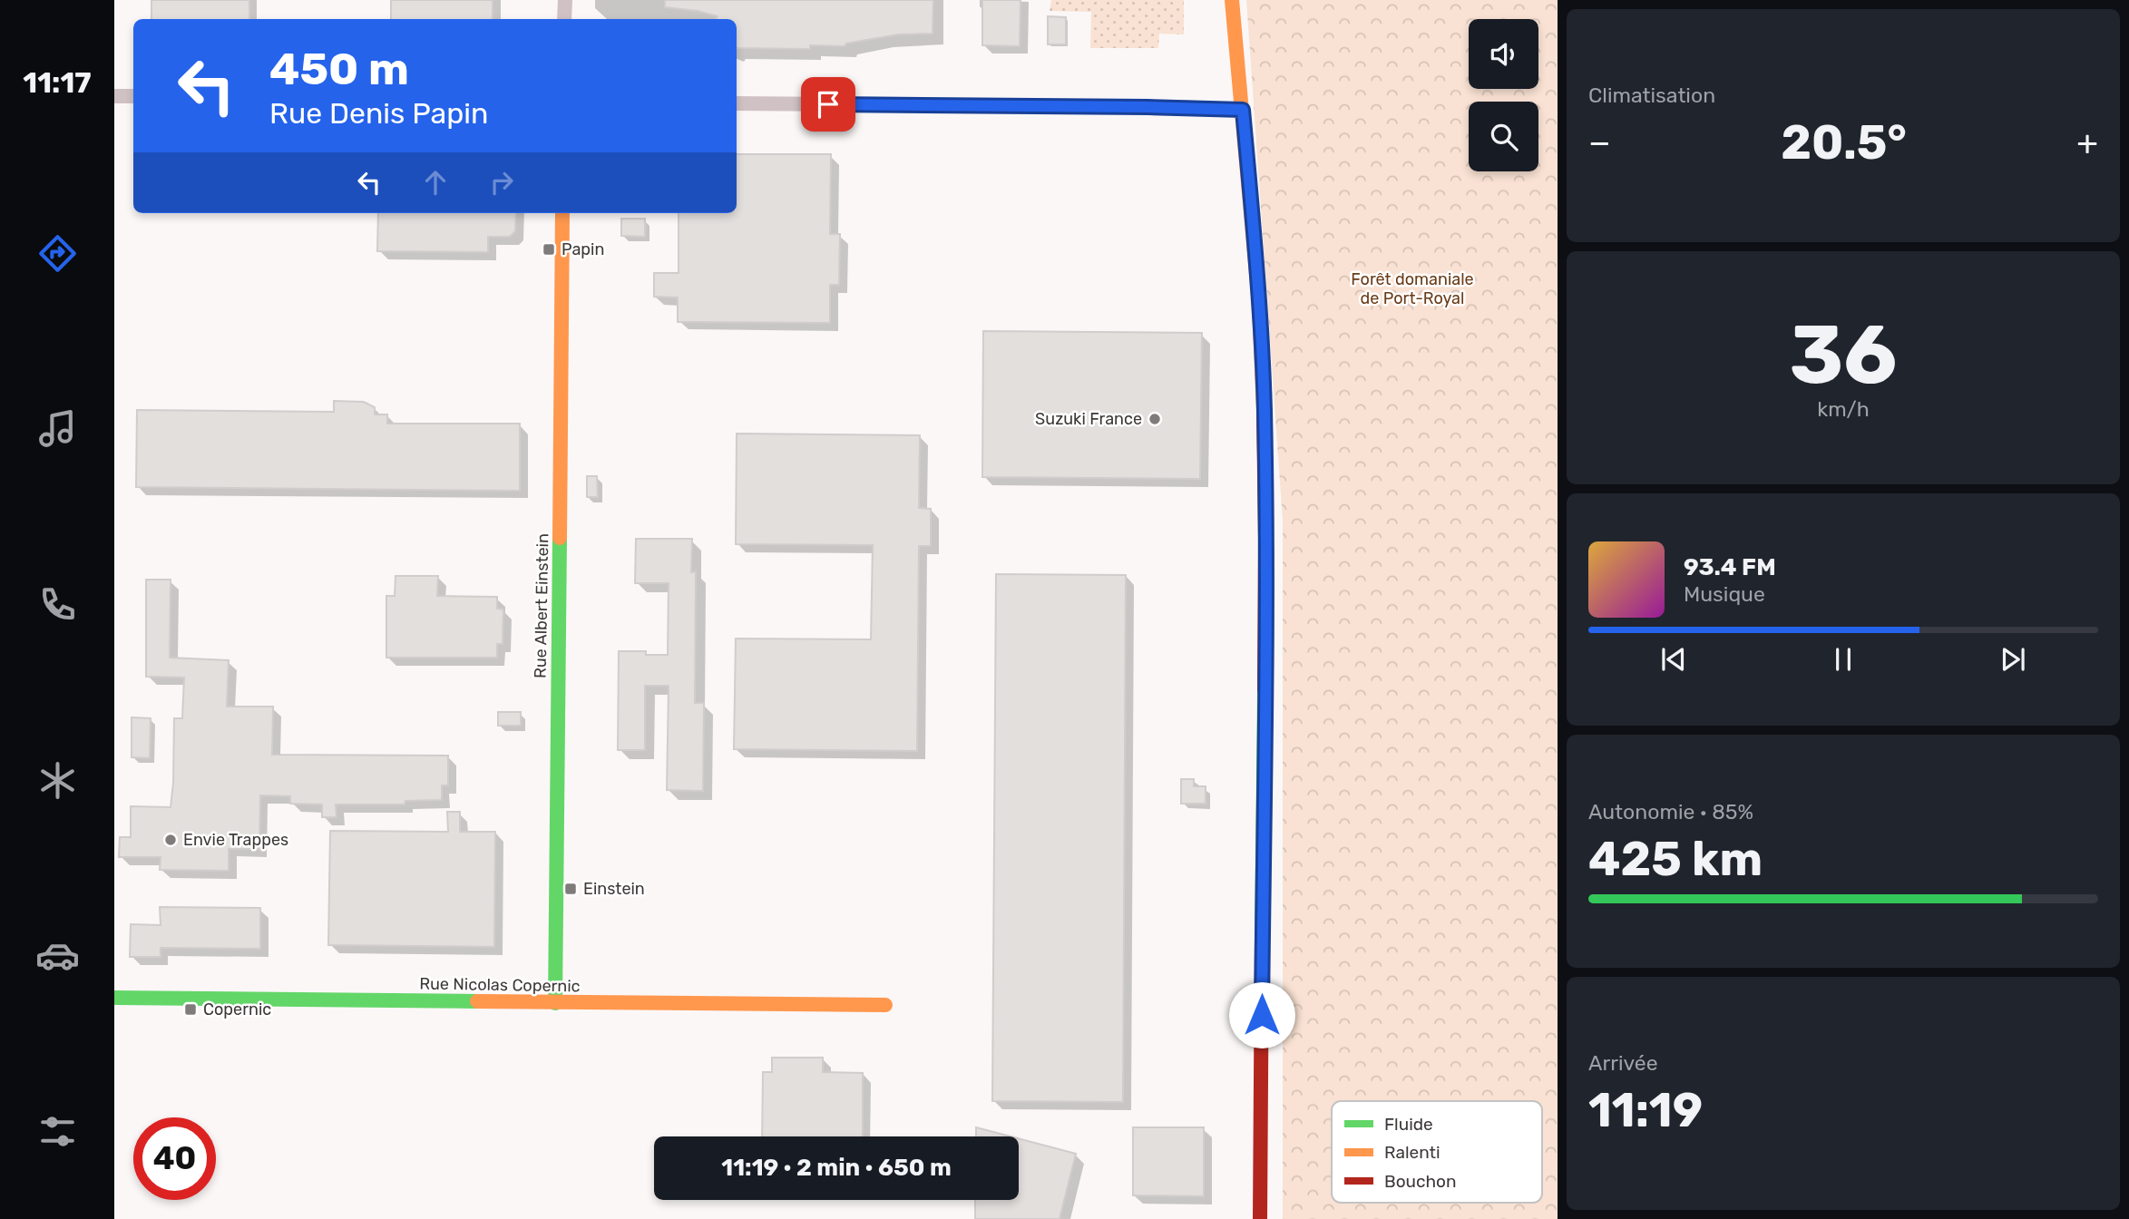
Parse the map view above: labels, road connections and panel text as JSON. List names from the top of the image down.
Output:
{
  "streets": {
    "street": ["Rue Albert Einstein", "Rue Nicolas Copernic"]
  },
  "crossings": [
    ["Rue Albert Einstein", "Rue Nicolas Copernic"]
  ],
  "parks": ["Forêt domaniale de Port-Royal"],
  "places": {
    "transit": ["Papin", "Einstein", "Copernic"],
    "other": ["Suzuki France", "Envie Trappes"]
  },
  "legend": ["Fluide", "Ralenti", "Bouchon"],
  "page": {
    "tabs": "11:17",
    "tile": [
      "Climatisation",
      ["36", "km/h"],
      ["Autonomie · 85%", "425 km"],
      ["Arrivée", "11:19"]
    ],
    "turn": ["450 m", "Rue Denis Papin"],
    "heat": ["−", "20.5°", "+"],
    "song": ["93.4 FM", "Musique"],
    "limit": "40",
    "trip": "11:19 · 2 min · 650 m"
  }
}
